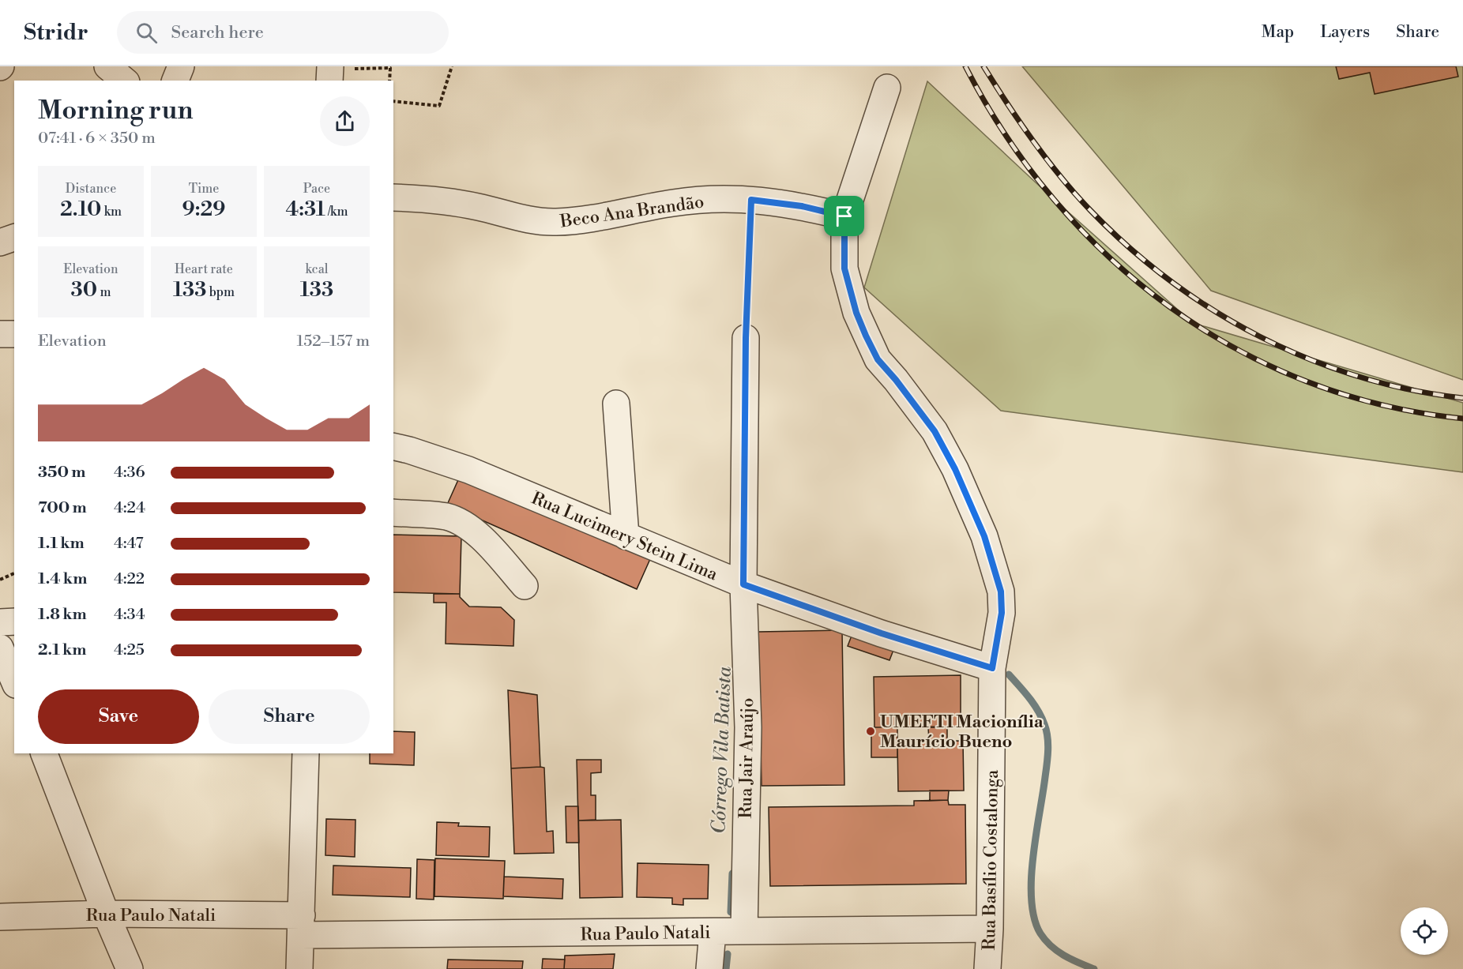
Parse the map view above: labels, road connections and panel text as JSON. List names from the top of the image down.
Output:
{
  "streets": {
    "street": [
      "Beco Ana Brandão",
      "Rua Lucimery Stein Lima",
      "Rua Jair Araújo",
      "Rua Basílio Costalonga",
      "Rua Paulo Natali"
    ]
  },
  "crossings": [
    ["Beco Ana Brandão", "Rua Basílio Costalonga"],
    ["Rua Lucimery Stein Lima", "Rua Jair Araújo"],
    ["Rua Lucimery Stein Lima", "Rua Basílio Costalonga"],
    ["Rua Jair Araújo", "Rua Paulo Natali"],
    ["Rua Basílio Costalonga", "Rua Paulo Natali"]
  ],
  "water": ["Córrego Vila Batista"],
  "places": ["UMEFTI Macionília Maurício Bueno"],
  "page": {
    "header": "Stridr",
    "search": "Search here",
    "nav": ["Map", "Layers", "Share"],
    "heading": ["Morning run", "07:41 · 6 × 350 m"],
    "stats": [
      ["Distance", "2.10 km"],
      ["Time", "9:29"],
      ["Pace", "4:31 /km"],
      ["Elevation", "30 m"],
      ["Heart rate", "133 bpm"],
      ["kcal", "133"]
    ],
    "chart": ["Elevation", "152–157 m"],
    "list": [
      {
        "name": "350 m",
        "note": "4:36"
      },
      {
        "name": "700 m",
        "note": "4:24"
      },
      {
        "name": "1.1 km",
        "note": "4:47"
      },
      {
        "name": "1.4 km",
        "note": "4:22"
      },
      {
        "name": "1.8 km",
        "note": "4:34"
      },
      {
        "name": "2.1 km",
        "note": "4:25"
      }
    ],
    "buttons": ["Save", "Share"]
  }
}
